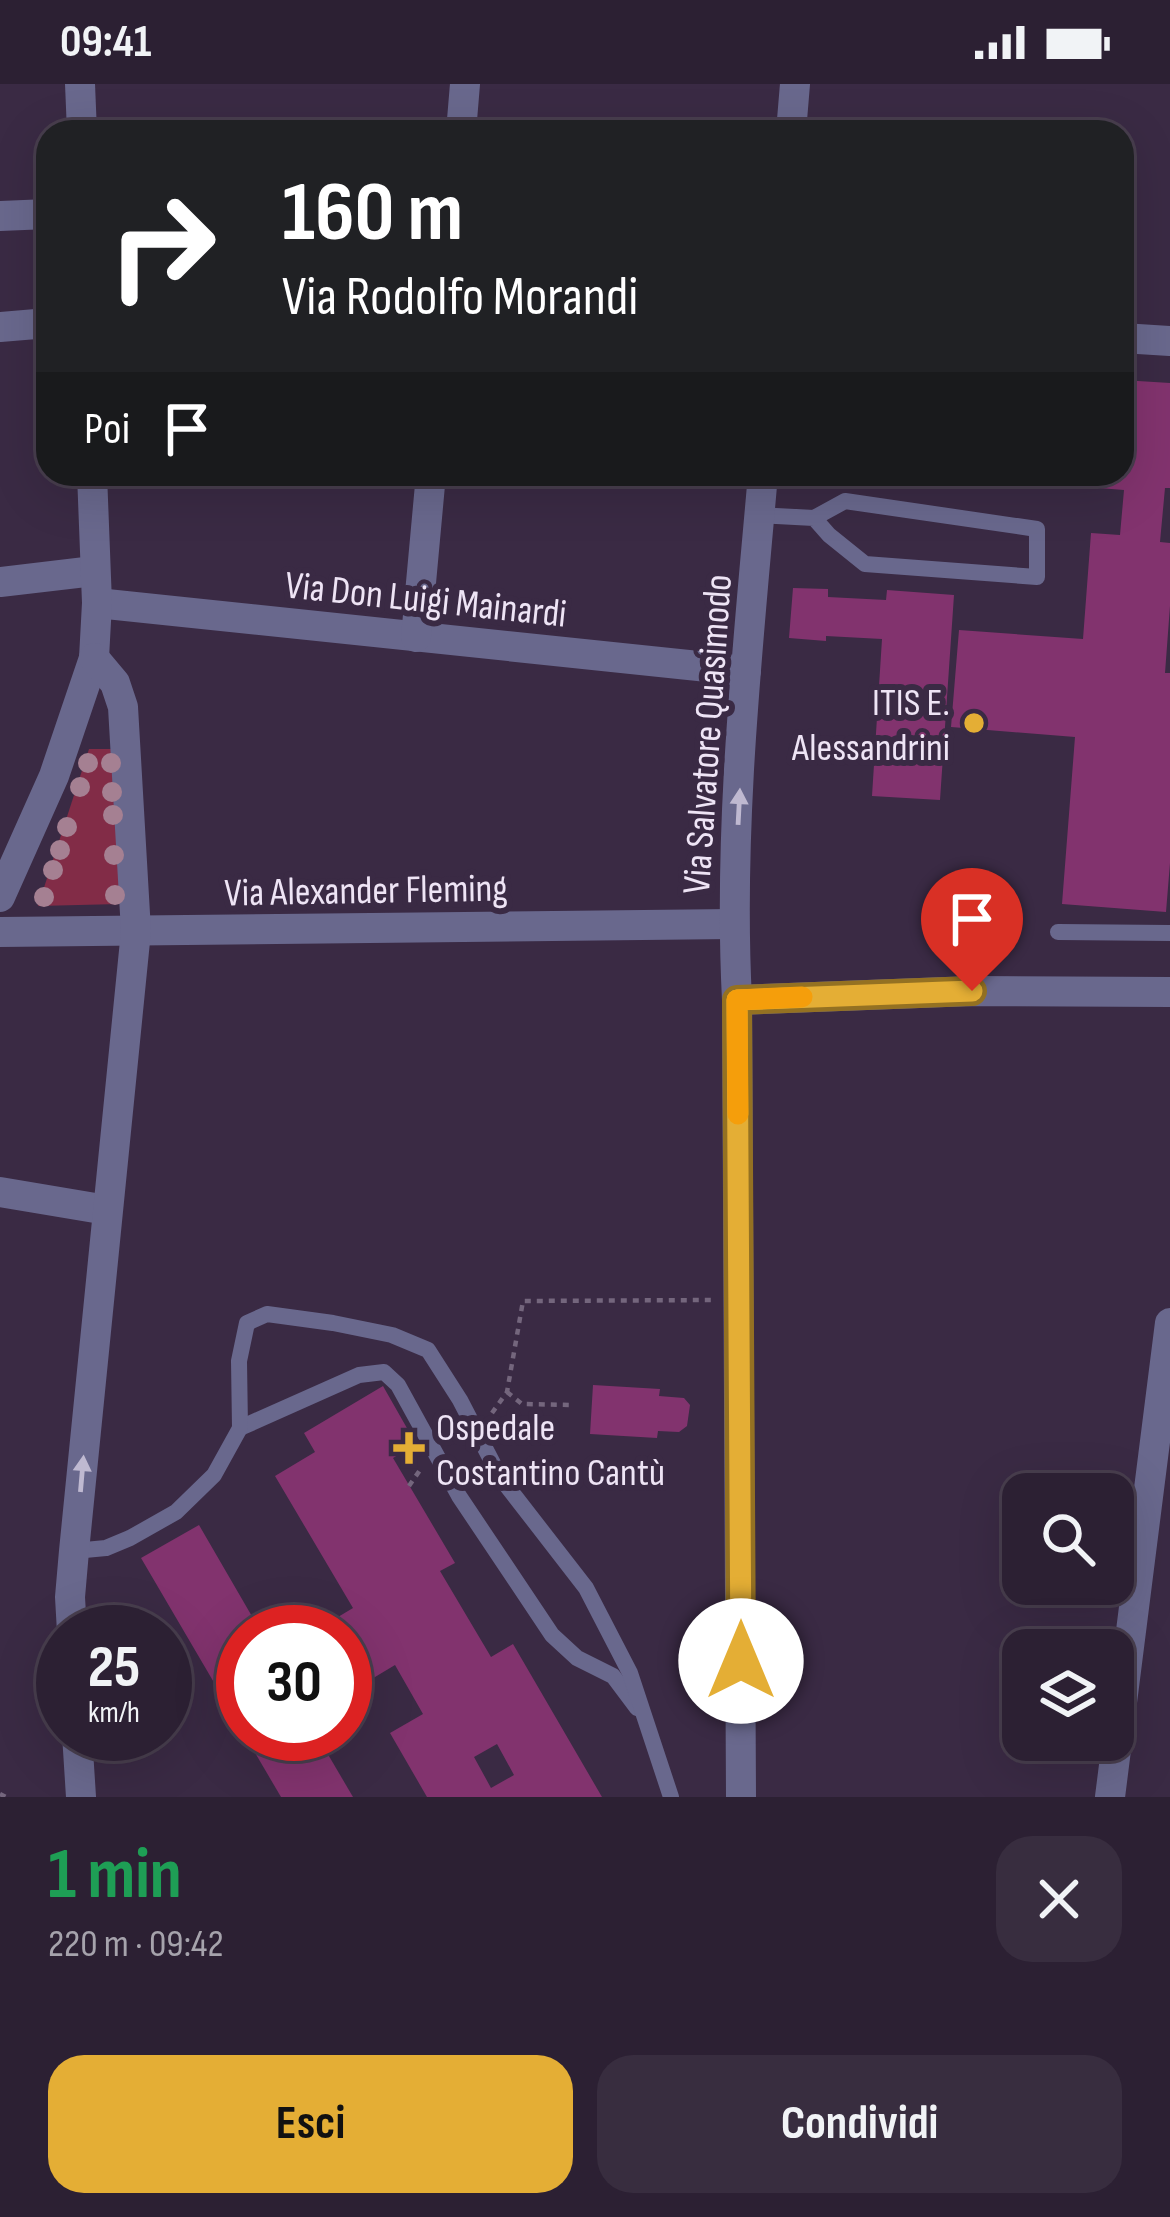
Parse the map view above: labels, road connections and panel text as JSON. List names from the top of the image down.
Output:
{
  "streets": {
    "street": ["Via Don Luigi Mainardi", "Via Salvatore Quasimodo", "Via Alexander Fleming"]
  },
  "crossings": [
    ["Via Don Luigi Mainardi", "Via Salvatore Quasimodo"],
    ["Via Salvatore Quasimodo", "Via Alexander Fleming"]
  ],
  "places": {
    "other": ["ITIS E. Alessandrini"],
    "health": ["Ospedale Costantino Cantù"]
  },
  "page": {
    "status": "09:41",
    "turn": ["160 m", "Via Rodolfo Morandi"],
    "then": "Poi",
    "speed": "25 km/h",
    "limit": "30",
    "heading": ["1 min", "220 m · 09:42"],
    "buttons": ["Esci", "Condividi"]
  }
}
